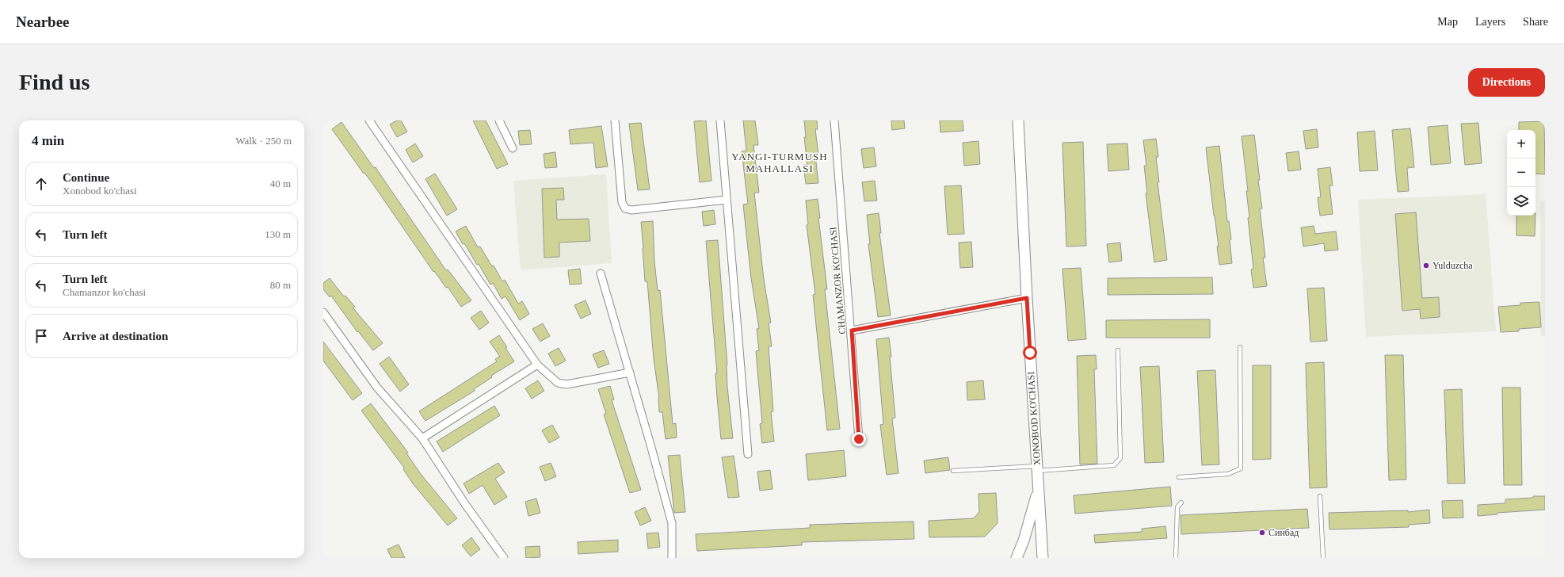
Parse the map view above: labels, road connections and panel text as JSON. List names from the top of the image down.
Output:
{
  "streets": {
    "main road": ["XONOBOD KO'CHASI"],
    "street": ["CHAMANZOR KO'CHASI"]
  },
  "districts": ["YANGI-TURMUSH MAHALLASI"],
  "places": ["Yulduzcha", "Синбад"],
  "page": {
    "header": "Nearbee",
    "nav": ["Map", "Layers", "Share"],
    "buttons": "Directions",
    "title": "Find us",
    "heading": ["4 min", "Walk · 250 m"],
    "map_buttons": ["+", "−"],
    "list": [
      ["Continue", "Xonobod ko'chasi", "40 m"],
      ["Turn left", "130 m"],
      ["Turn left", "Chamanzor ko'chasi", "80 m"],
      "Arrive at destination"
    ]
  }
}
